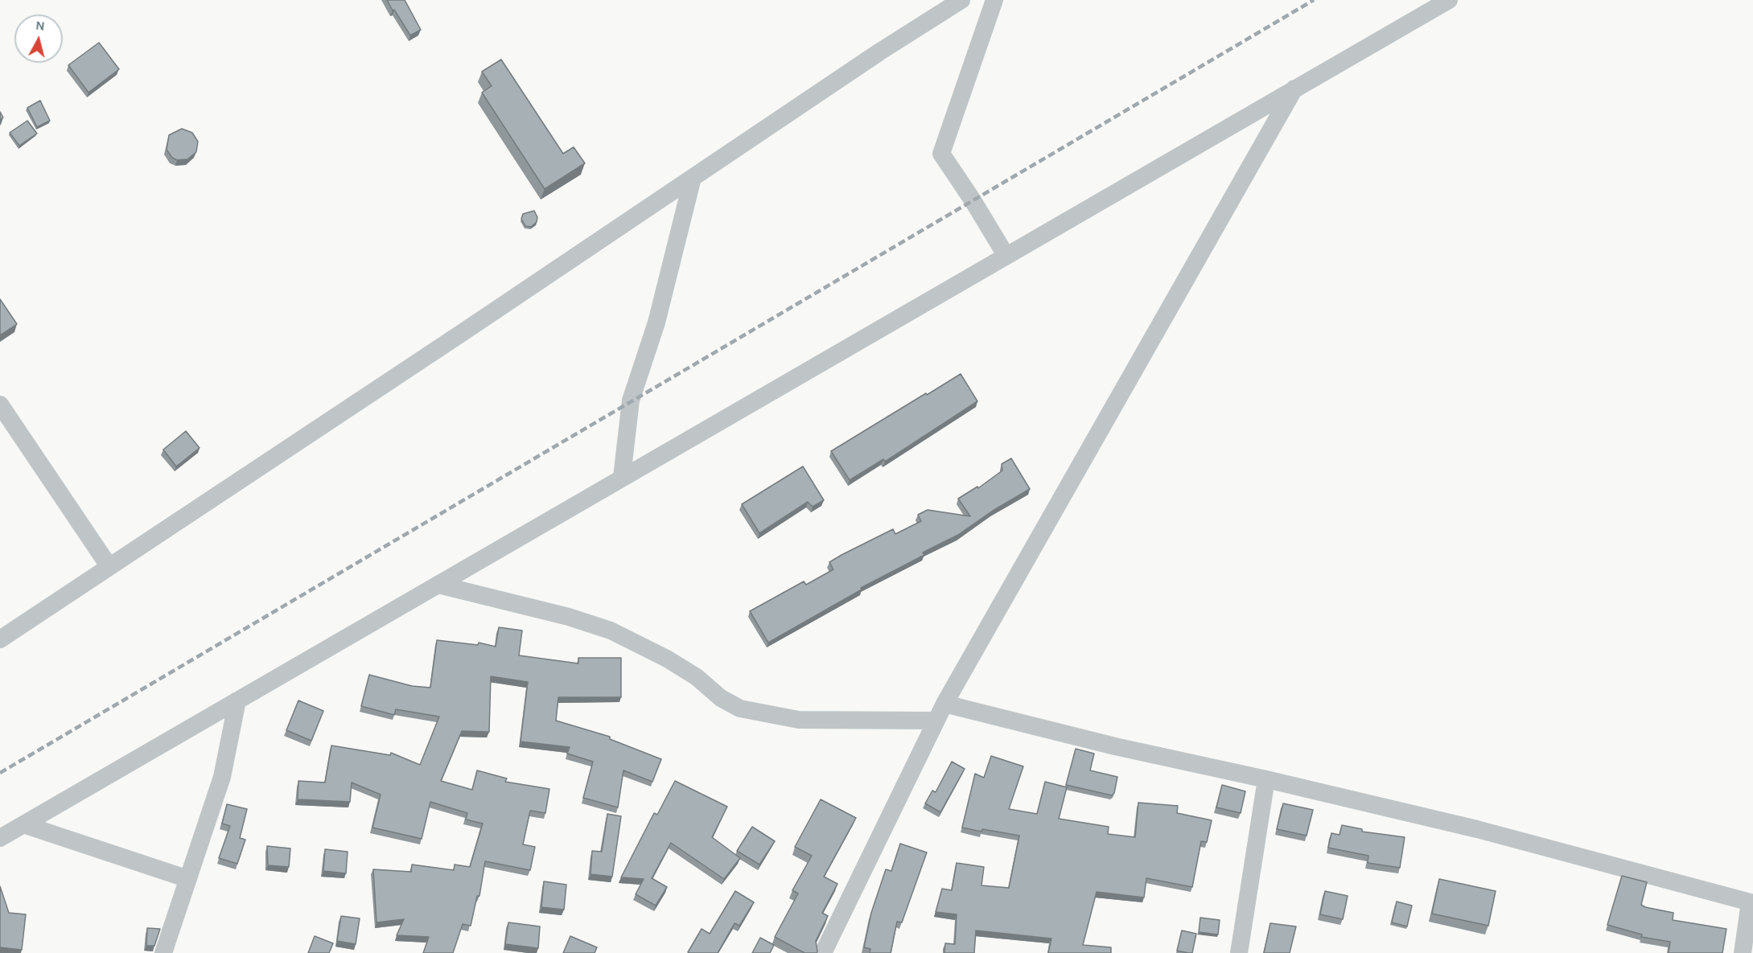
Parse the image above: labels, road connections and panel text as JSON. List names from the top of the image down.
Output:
{
  "north": "top"
}
